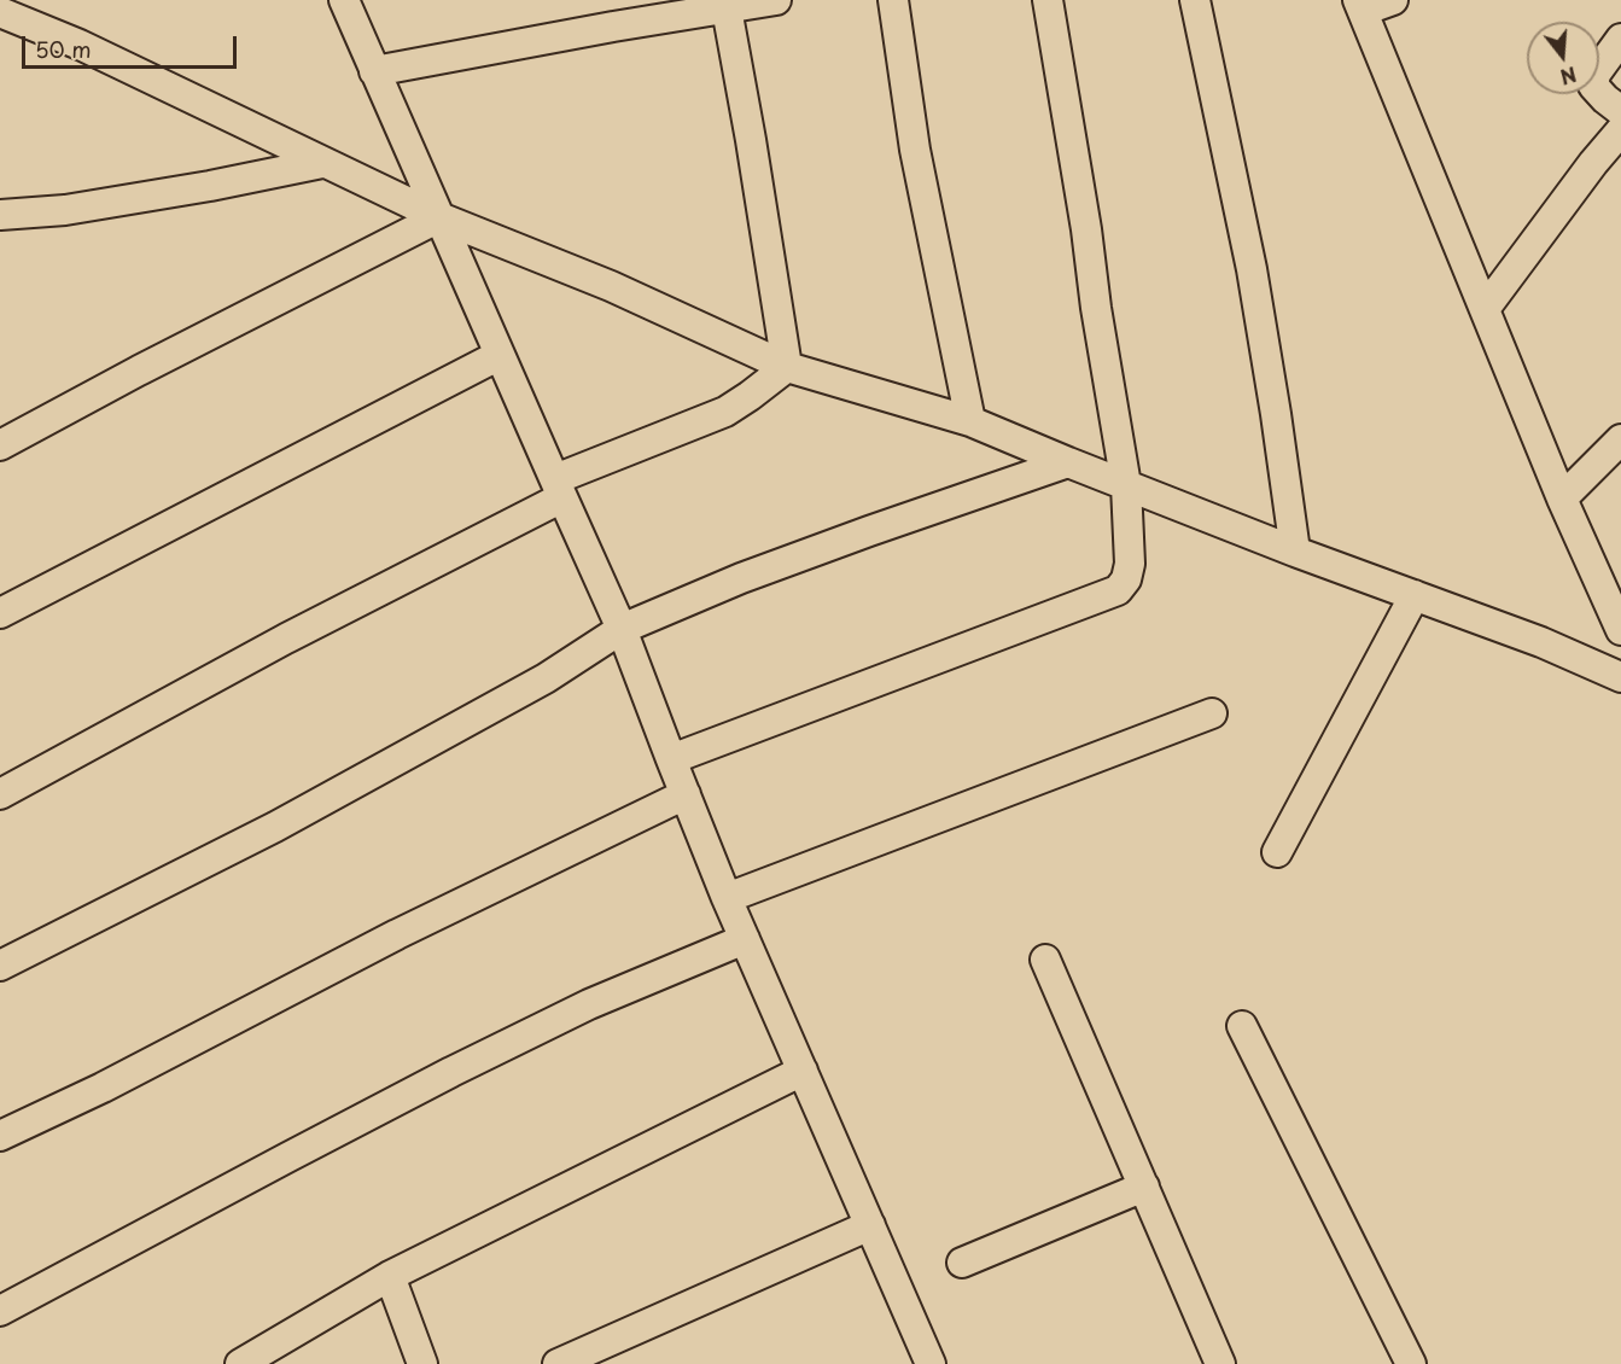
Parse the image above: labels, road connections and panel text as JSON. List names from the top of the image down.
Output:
{
  "scale_bar": "50 m",
  "north": "bottom"
}
